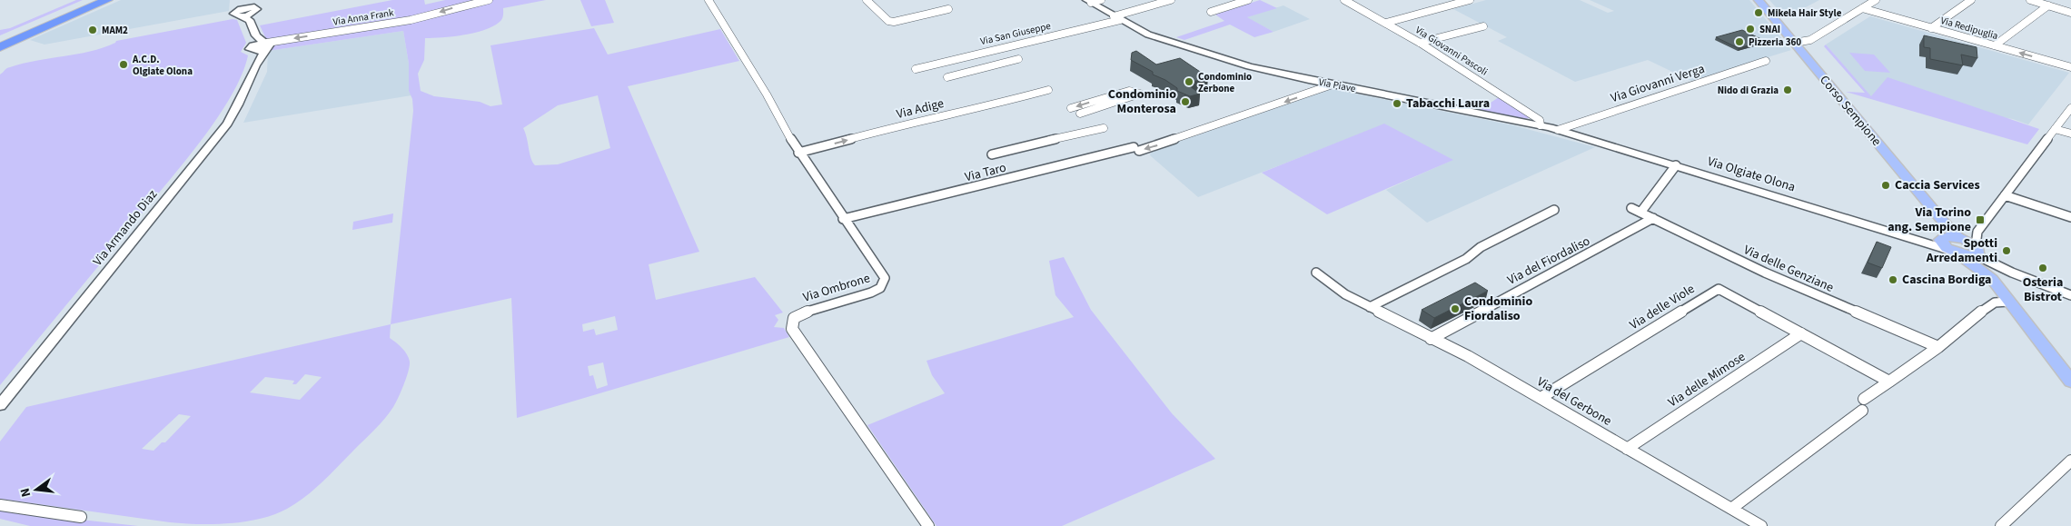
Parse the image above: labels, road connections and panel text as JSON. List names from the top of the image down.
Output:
{
  "streets": {
    "main road": ["Corso Sempione"],
    "street": [
      "Via Anna Frank",
      "Via Redipuglia",
      "Via San Giuseppe",
      "Via Giovanni Pascoli",
      "Via Giovanni Verga",
      "Via Piave",
      "Via Adige",
      "Via Taro",
      "Via Olgiate Olona",
      "Via Armando Diaz",
      "Via del Fiordaliso",
      "Via delle Genziane",
      "Via Ombrone",
      "Via delle Viole",
      "Via delle Mimose",
      "Via del Gerbone"
    ]
  },
  "crossings": [
    ["Via Anna Frank", "Via Armando Diaz"],
    ["Via San Giuseppe", "Via Piave"],
    ["Via Giovanni Pascoli", "Via Piave"],
    ["Via Giovanni Verga", "Via Piave"],
    ["Via Piave", "Via Taro"],
    ["Via Piave", "Via Olgiate Olona"],
    ["Via Adige", "Via Ombrone"],
    ["Corso Sempione", "Via Olgiate Olona"],
    ["Via Taro", "Via Ombrone"],
    ["Via del Fiordaliso", "Via delle Genziane"],
    ["Via del Fiordaliso", "Via del Gerbone"],
    ["Via delle Viole", "Via delle Mimose"],
    ["Via delle Viole", "Via del Gerbone"],
    ["Via delle Mimose", "Via del Gerbone"]
  ],
  "one_way": ["Via Anna Frank", "Via Taro"],
  "places": {
    "other": [
      "Mikela Hair Style",
      "SNAI",
      "MAM2",
      "Pizzeria 360",
      "A.C.D. Olgiate Olona",
      "Condominio Zerbone",
      "Nido di Grazia",
      "Condominio Monterosa",
      "Tabacchi Laura",
      "Caccia Services",
      "Spotti Arredamenti",
      "Osteria Bistrot",
      "Cascina Bordiga",
      "Condominio Fiordaliso"
    ],
    "transit": ["Via Torino ang. Sempione"]
  },
  "north": "left"
}
